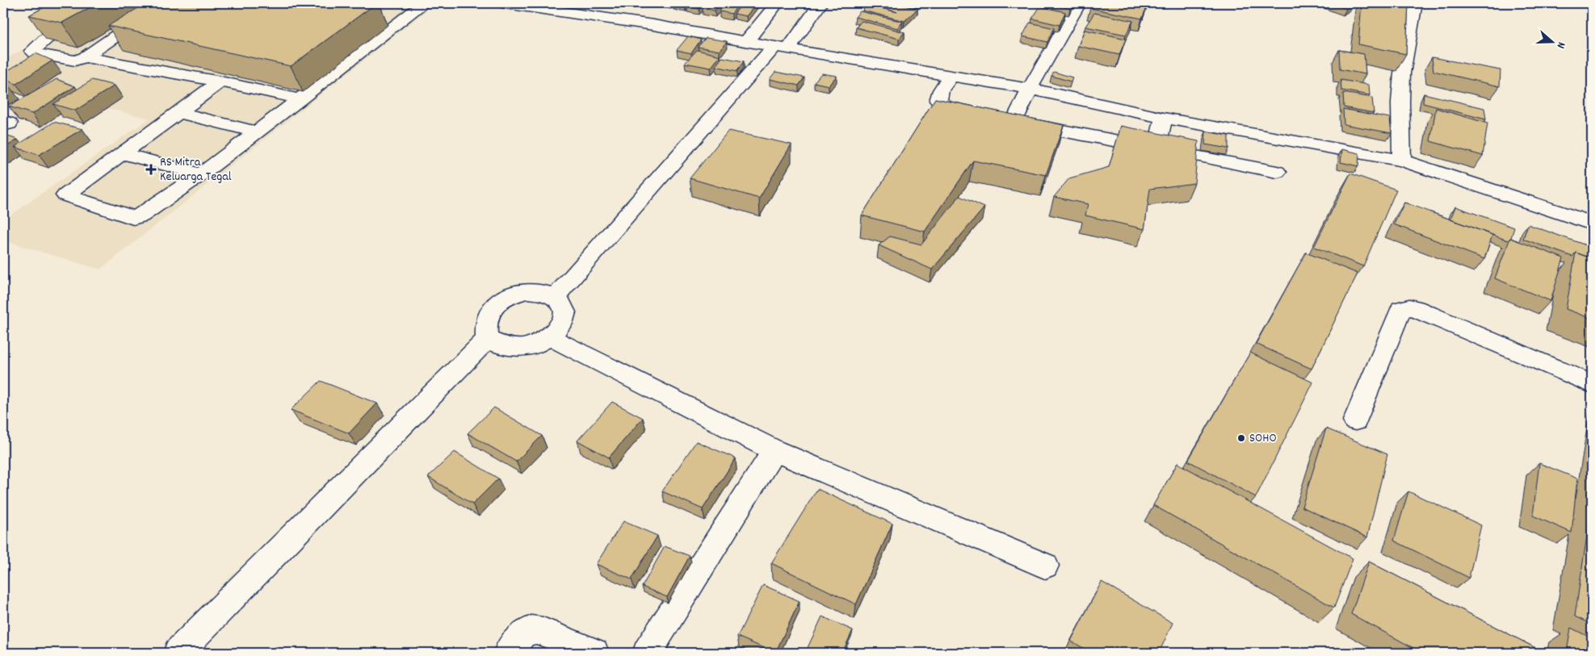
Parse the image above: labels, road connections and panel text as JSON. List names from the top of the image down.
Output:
{
  "places": {
    "health": ["RS Mitra Keluarga Tegal"],
    "other": ["SOHO"]
  },
  "north": "right"
}
